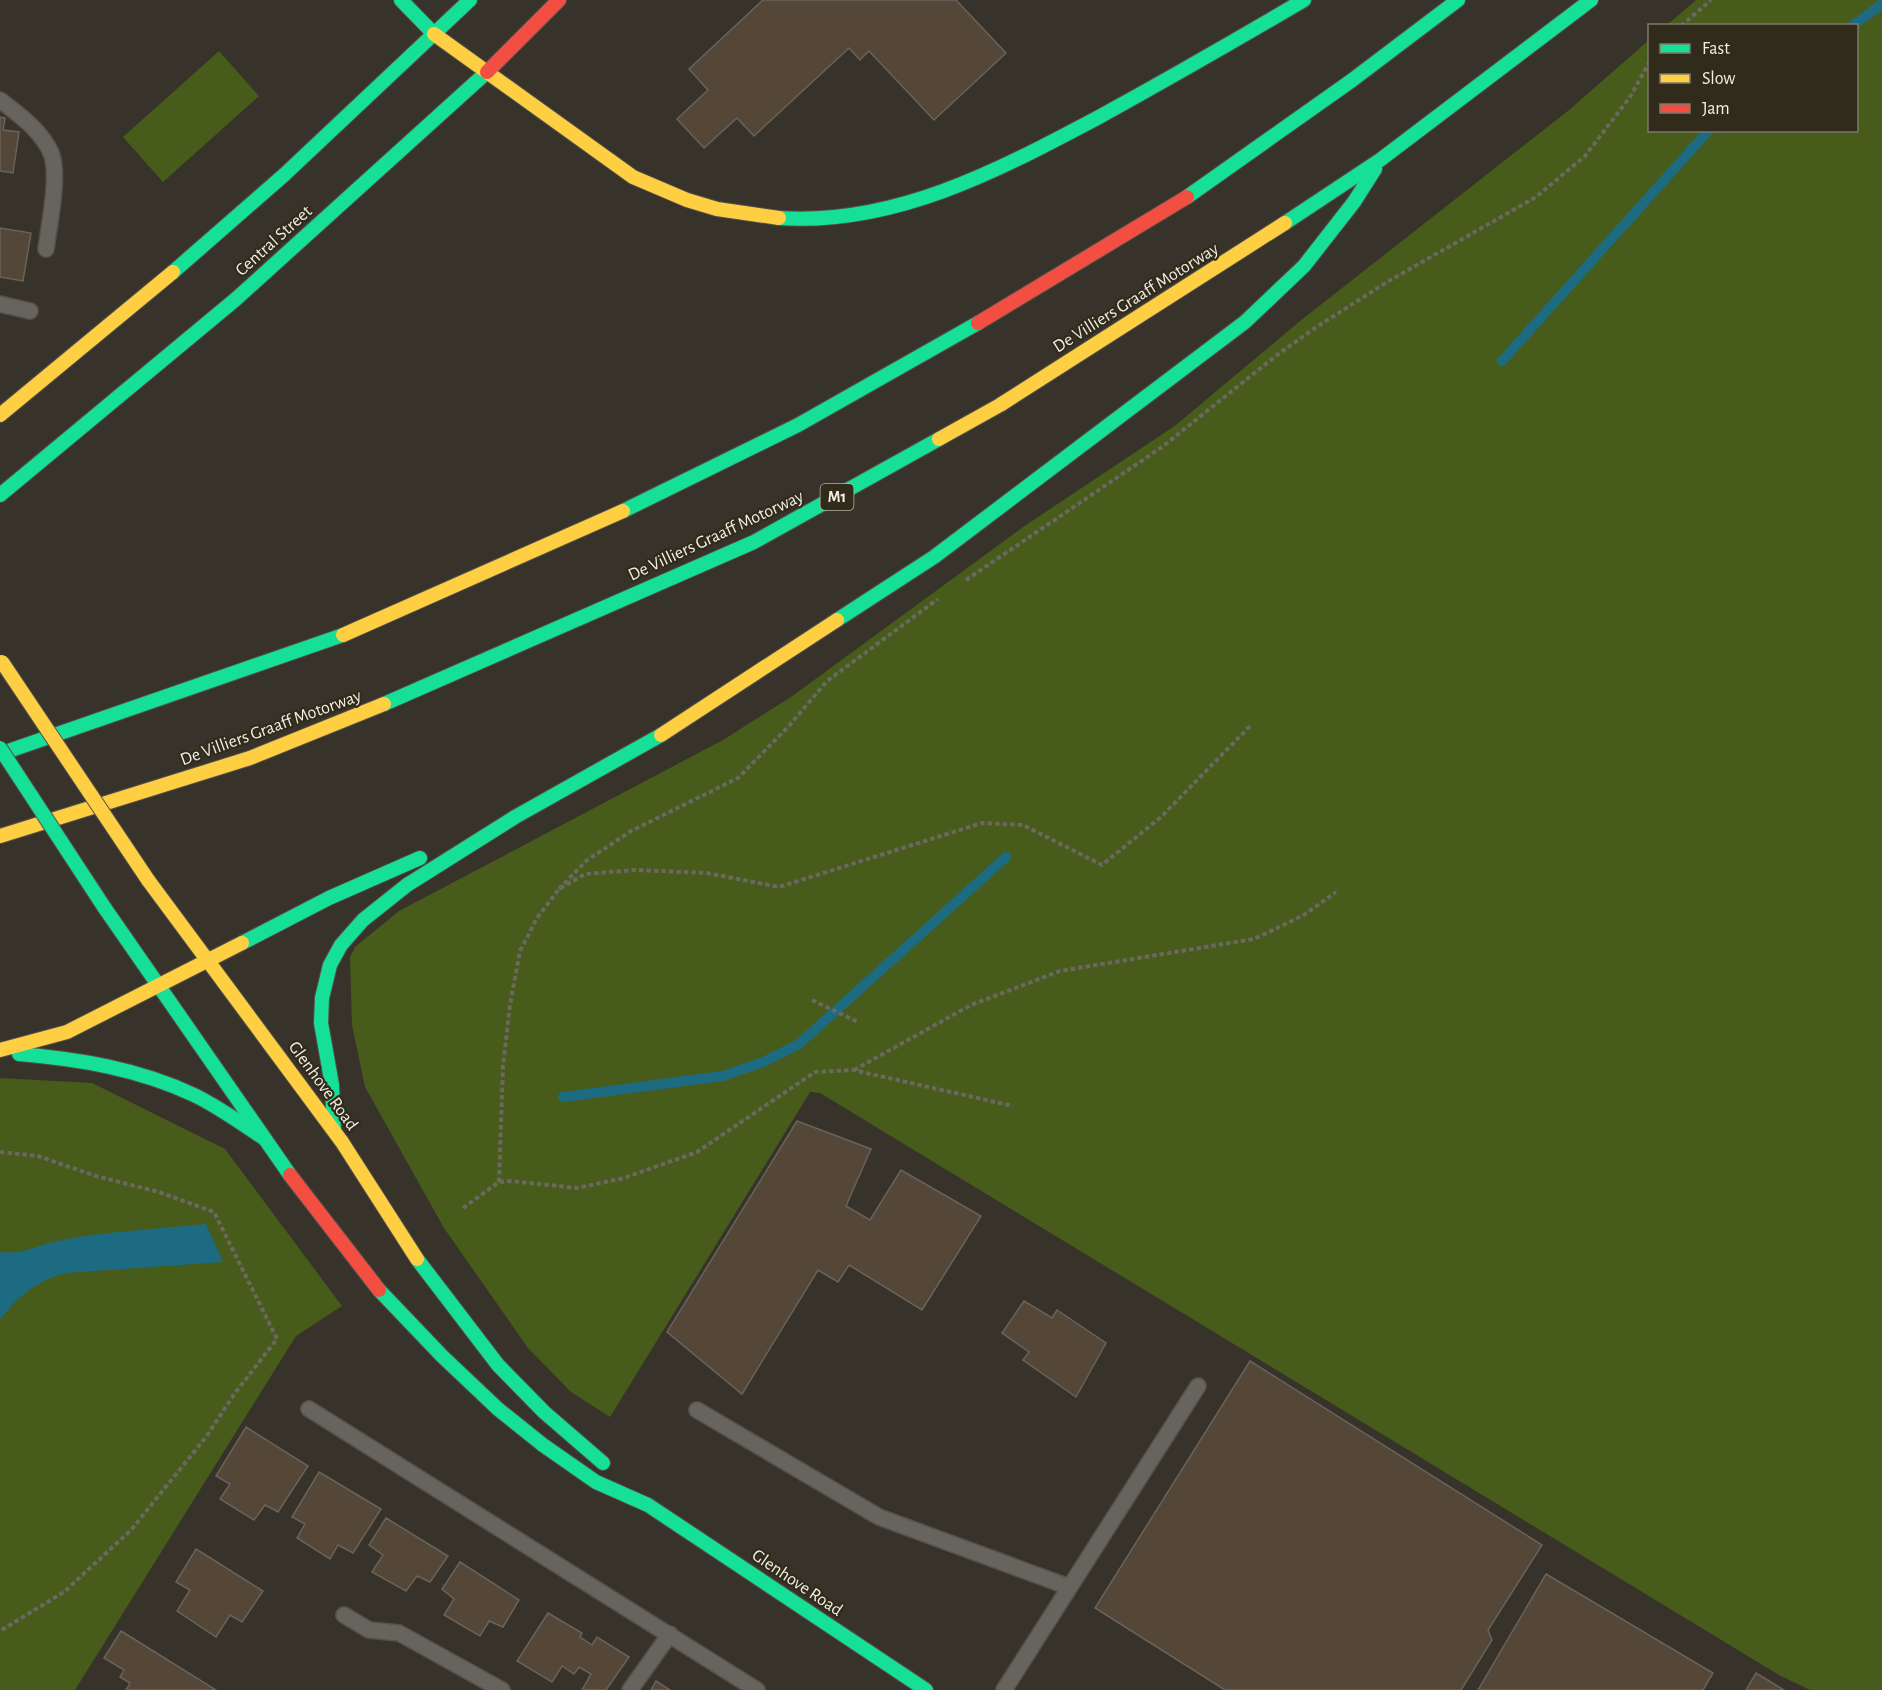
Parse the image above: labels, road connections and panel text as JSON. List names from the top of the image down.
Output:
{
  "streets": {
    "main road": [
      "Central Street",
      "De Villiers Graaff Motorway",
      "M1",
      "Glenhove Road"
    ]
  },
  "legend": ["Fast", "Slow", "Jam"]
}
